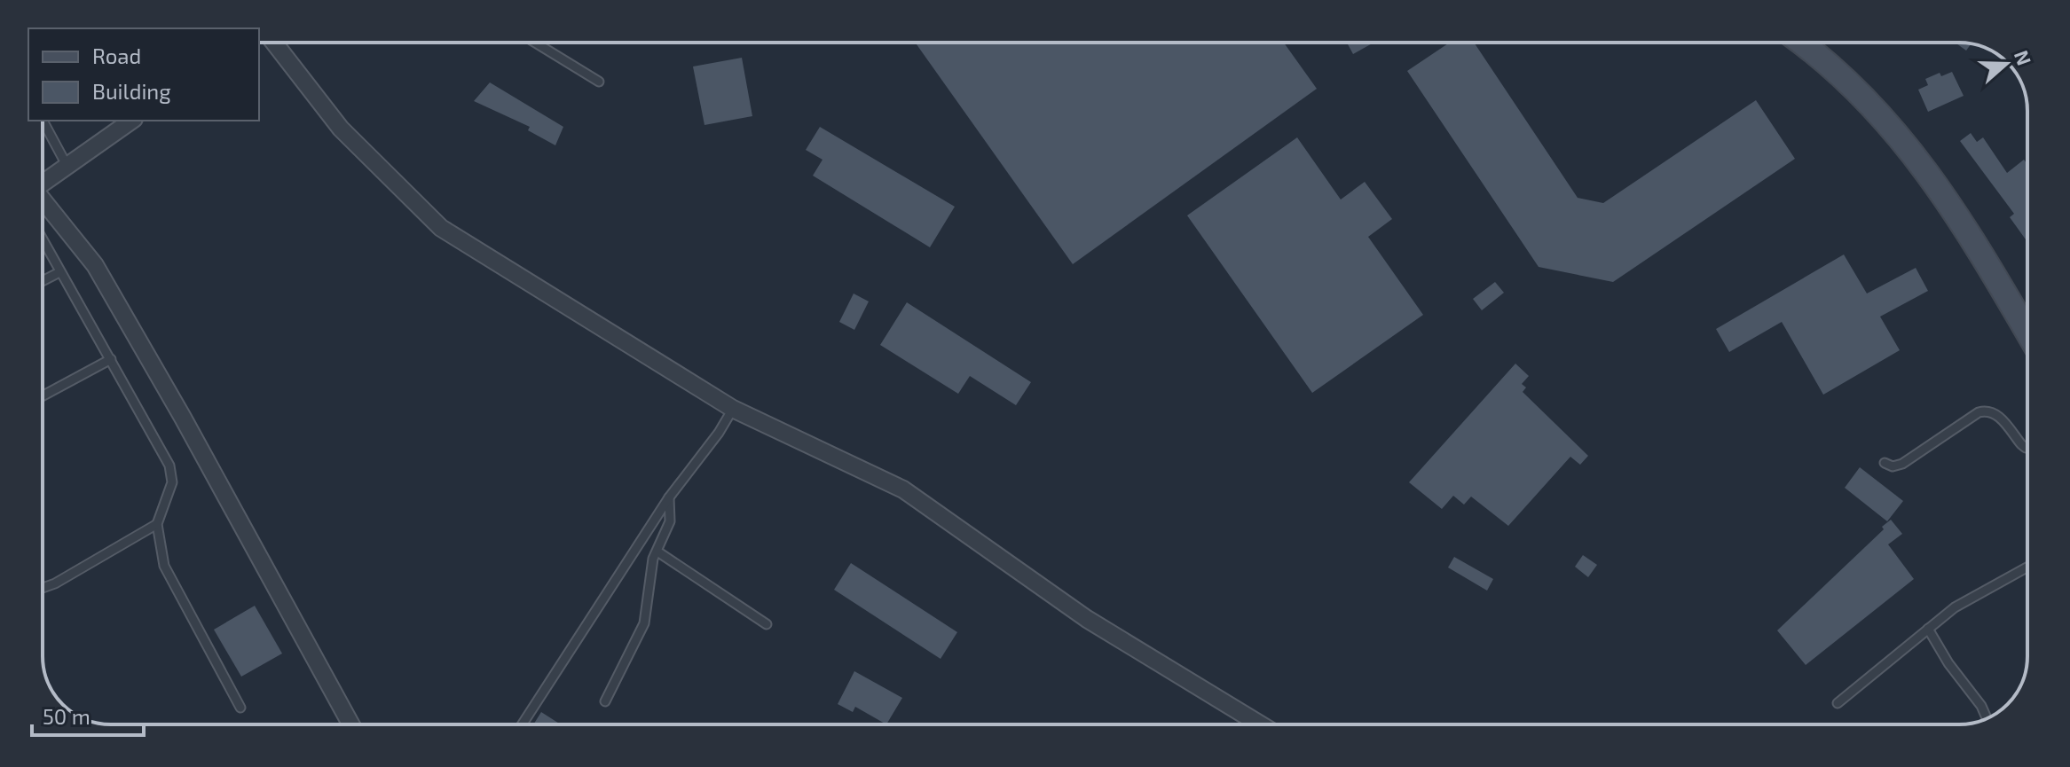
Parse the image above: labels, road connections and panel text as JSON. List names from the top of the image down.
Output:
{
  "legend": ["Road", "Building"],
  "scale_bar": "50 m",
  "north": "right"
}
